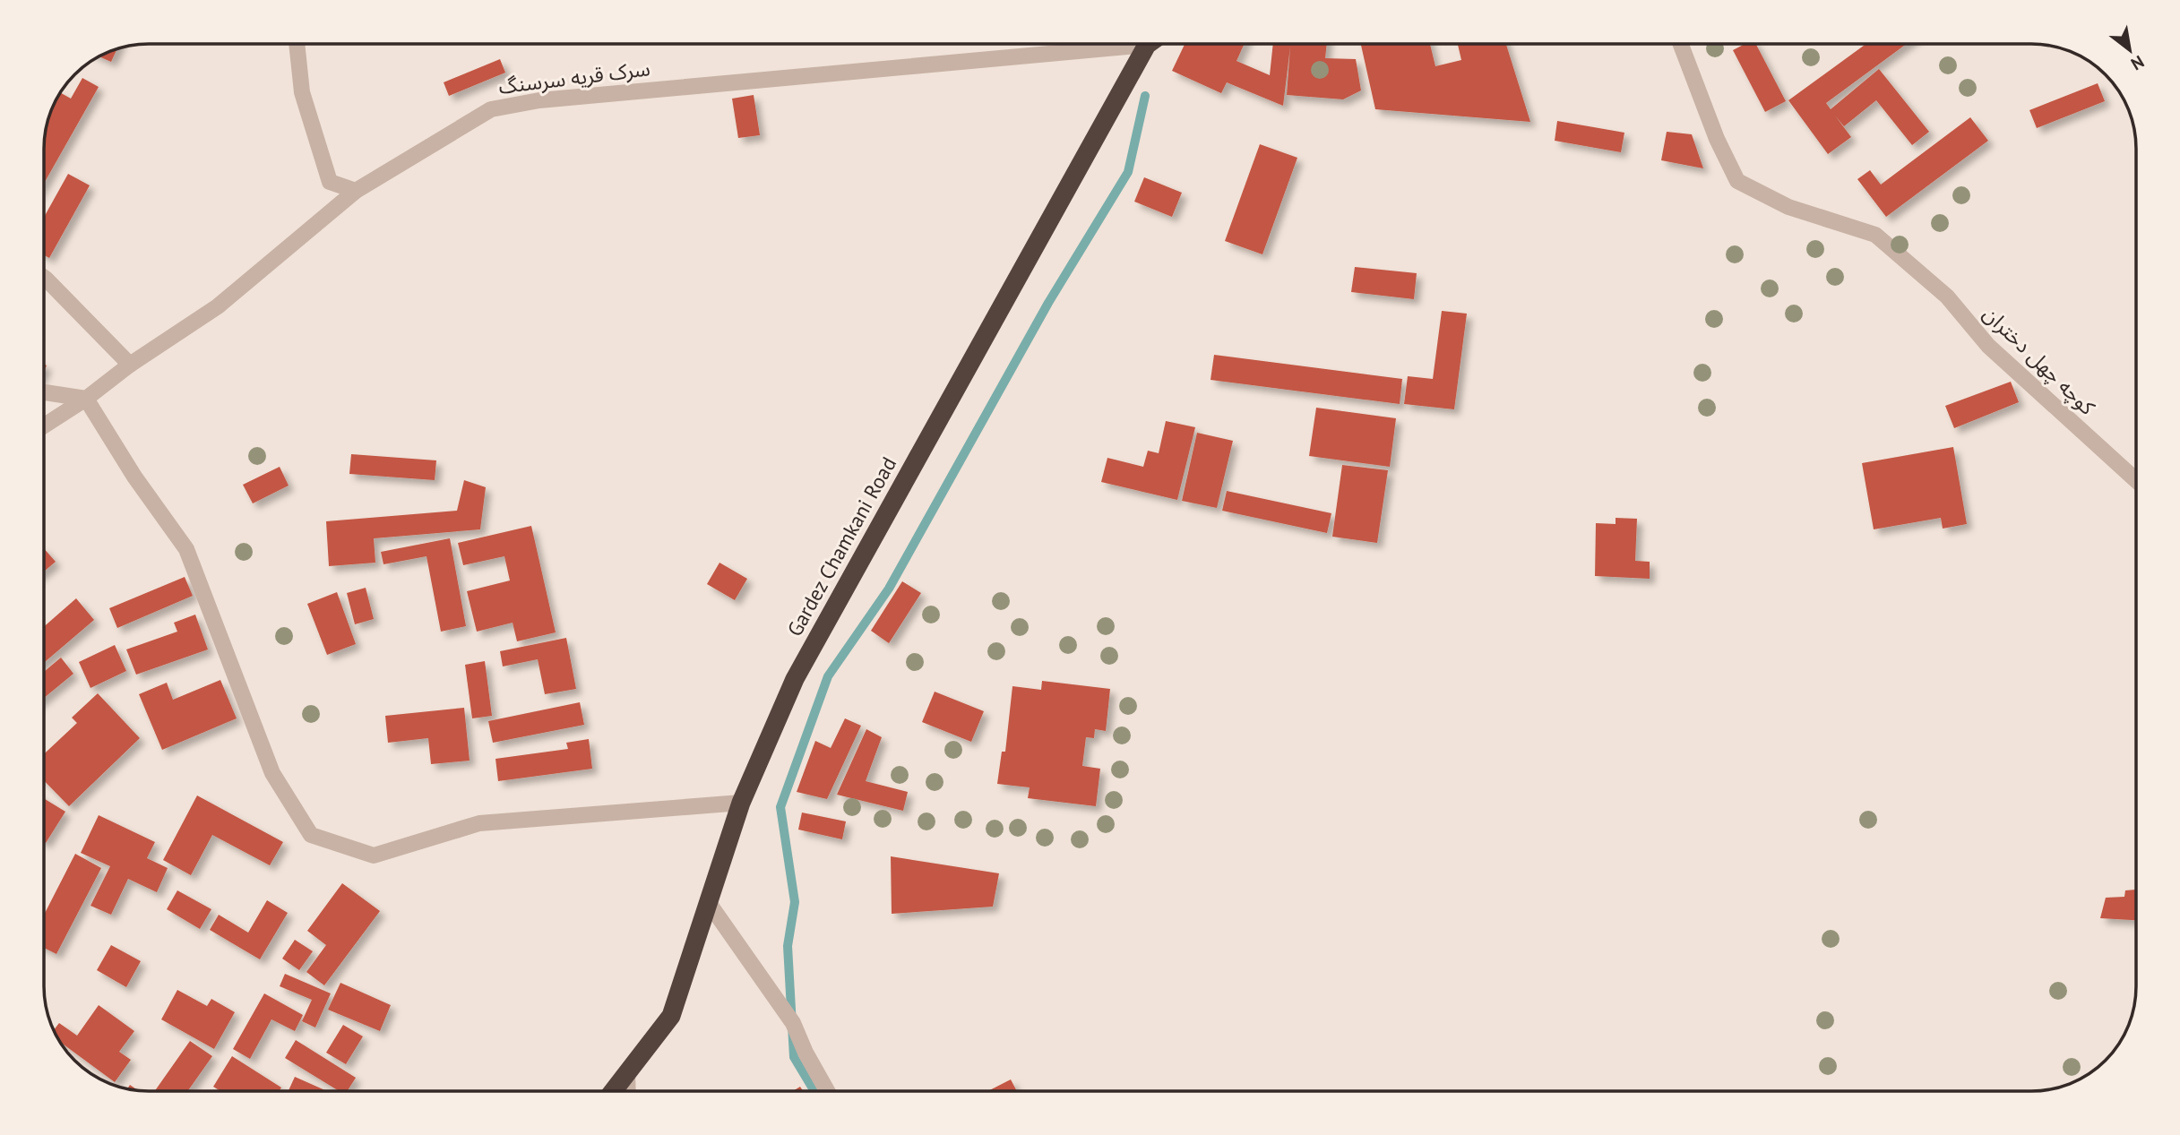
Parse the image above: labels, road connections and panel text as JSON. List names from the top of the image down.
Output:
{
  "streets": {
    "highway": ["Gardez Chamkani Road"],
    "street": ["سرک قریه سرسنگ", "کوچه چهل دختران"]
  },
  "crossings": [
    ["سرک قریه سرسنگ", "Gardez Chamkani Road"]
  ],
  "north": "bottom right"
}
